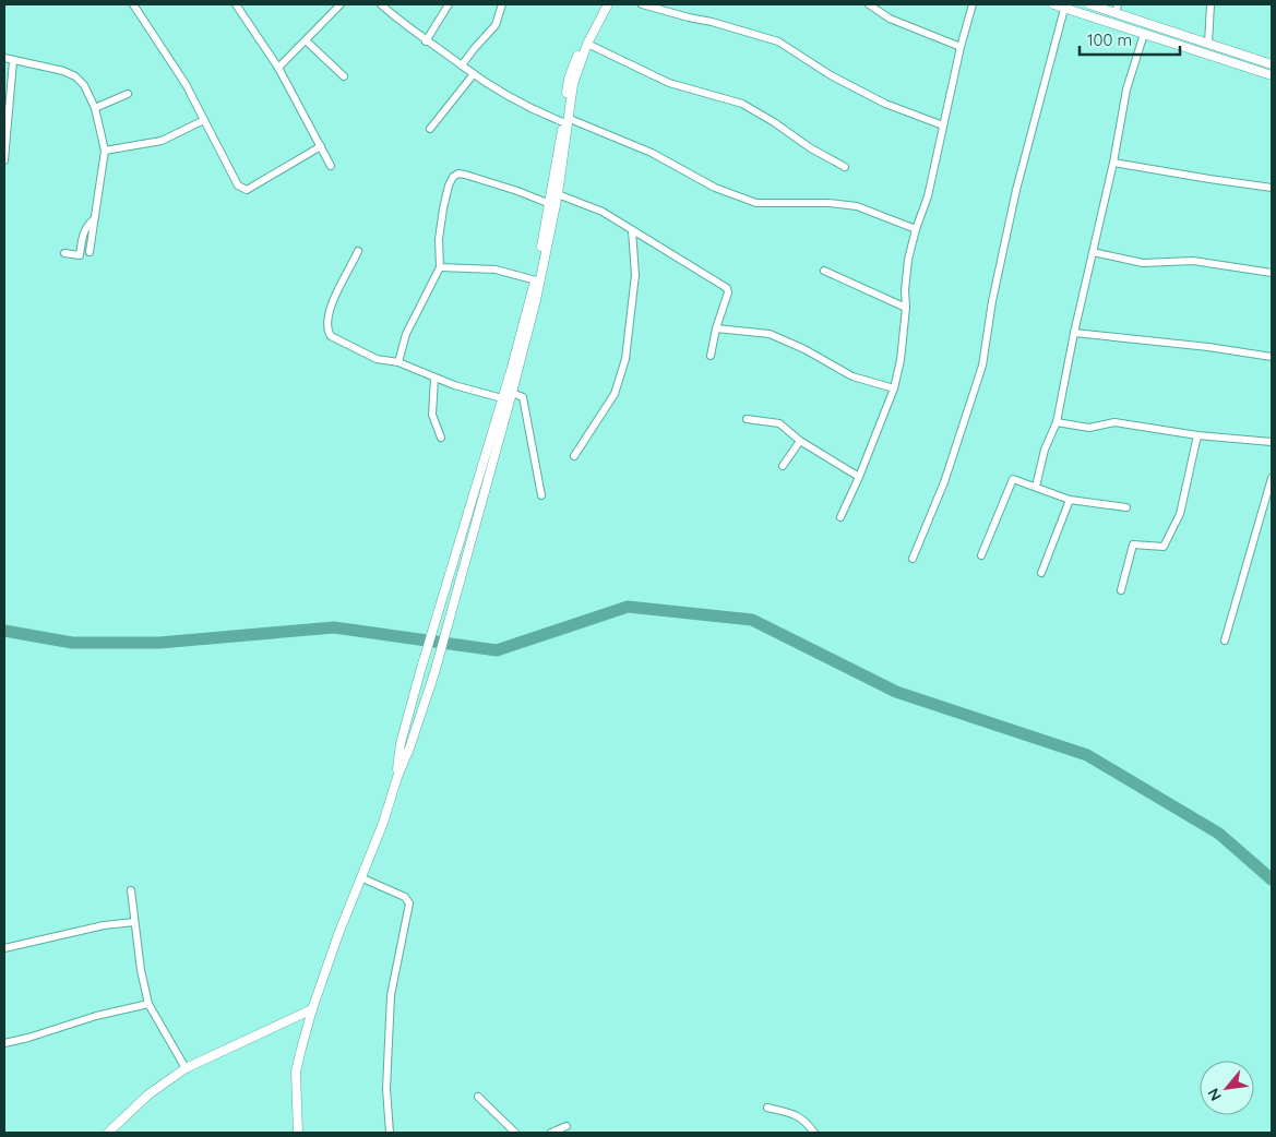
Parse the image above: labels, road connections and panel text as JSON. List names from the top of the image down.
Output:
{
  "scale_bar": "100 m",
  "north": "bottom left"
}
